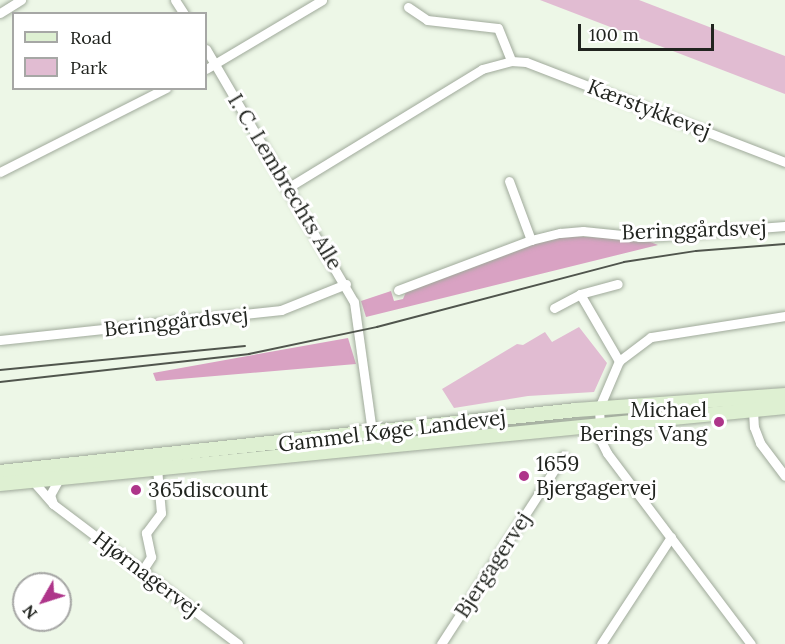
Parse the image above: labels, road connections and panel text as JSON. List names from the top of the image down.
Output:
{
  "streets": {
    "main road": ["Gammel Køge Landevej"],
    "street": [
      "Kærstykkevej",
      "I. C. Lembrechts Alle",
      "Beringgårdsvej",
      "Bjergagervej",
      "Hjørnagervej"
    ]
  },
  "crossings": [
    ["Kærstykkevej", "I. C. Lembrechts Alle"],
    ["I. C. Lembrechts Alle", "Beringgårdsvej"],
    ["I. C. Lembrechts Alle", "Gammel Køge Landevej"],
    ["Gammel Køge Landevej", "Hjørnagervej"]
  ],
  "places": ["Michael Berings Vang", "1659 Bjergagervej", "365discount"],
  "legend": ["Road", "Park"],
  "scale_bar": "100 m",
  "north": "bottom left"
}
